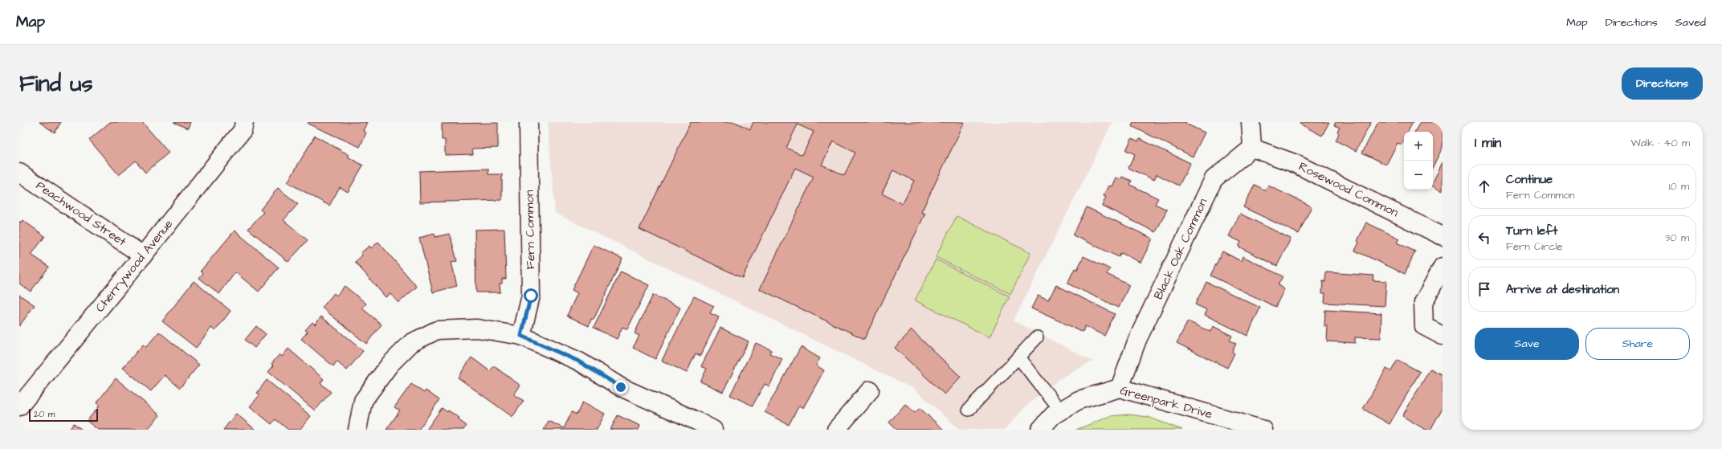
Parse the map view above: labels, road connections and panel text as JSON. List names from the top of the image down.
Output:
{
  "streets": {
    "street": [
      "Rosewood Common",
      "Peachwood Street",
      "Fern Common",
      "Black Oak Common",
      "Cherrywood Avenue",
      "Greenpark Drive"
    ]
  },
  "crossings": [
    ["Rosewood Common", "Black Oak Common"],
    ["Peachwood Street", "Cherrywood Avenue"],
    ["Black Oak Common", "Greenpark Drive"]
  ],
  "scale_bar": "20 m",
  "page": {
    "header": "Map",
    "nav": ["Map", "Directions", "Saved"],
    "buttons": [
      "Directions",
      ["Save", "Share"]
    ],
    "title": "Find us",
    "heading": ["1 min", "Walk · 40 m"],
    "map_buttons": ["+", "−"],
    "list": [
      ["Continue", "Fern Common", "10 m"],
      ["Turn left", "Fern Circle", "30 m"],
      "Arrive at destination"
    ],
    "scale": "20 m"
  }
}
